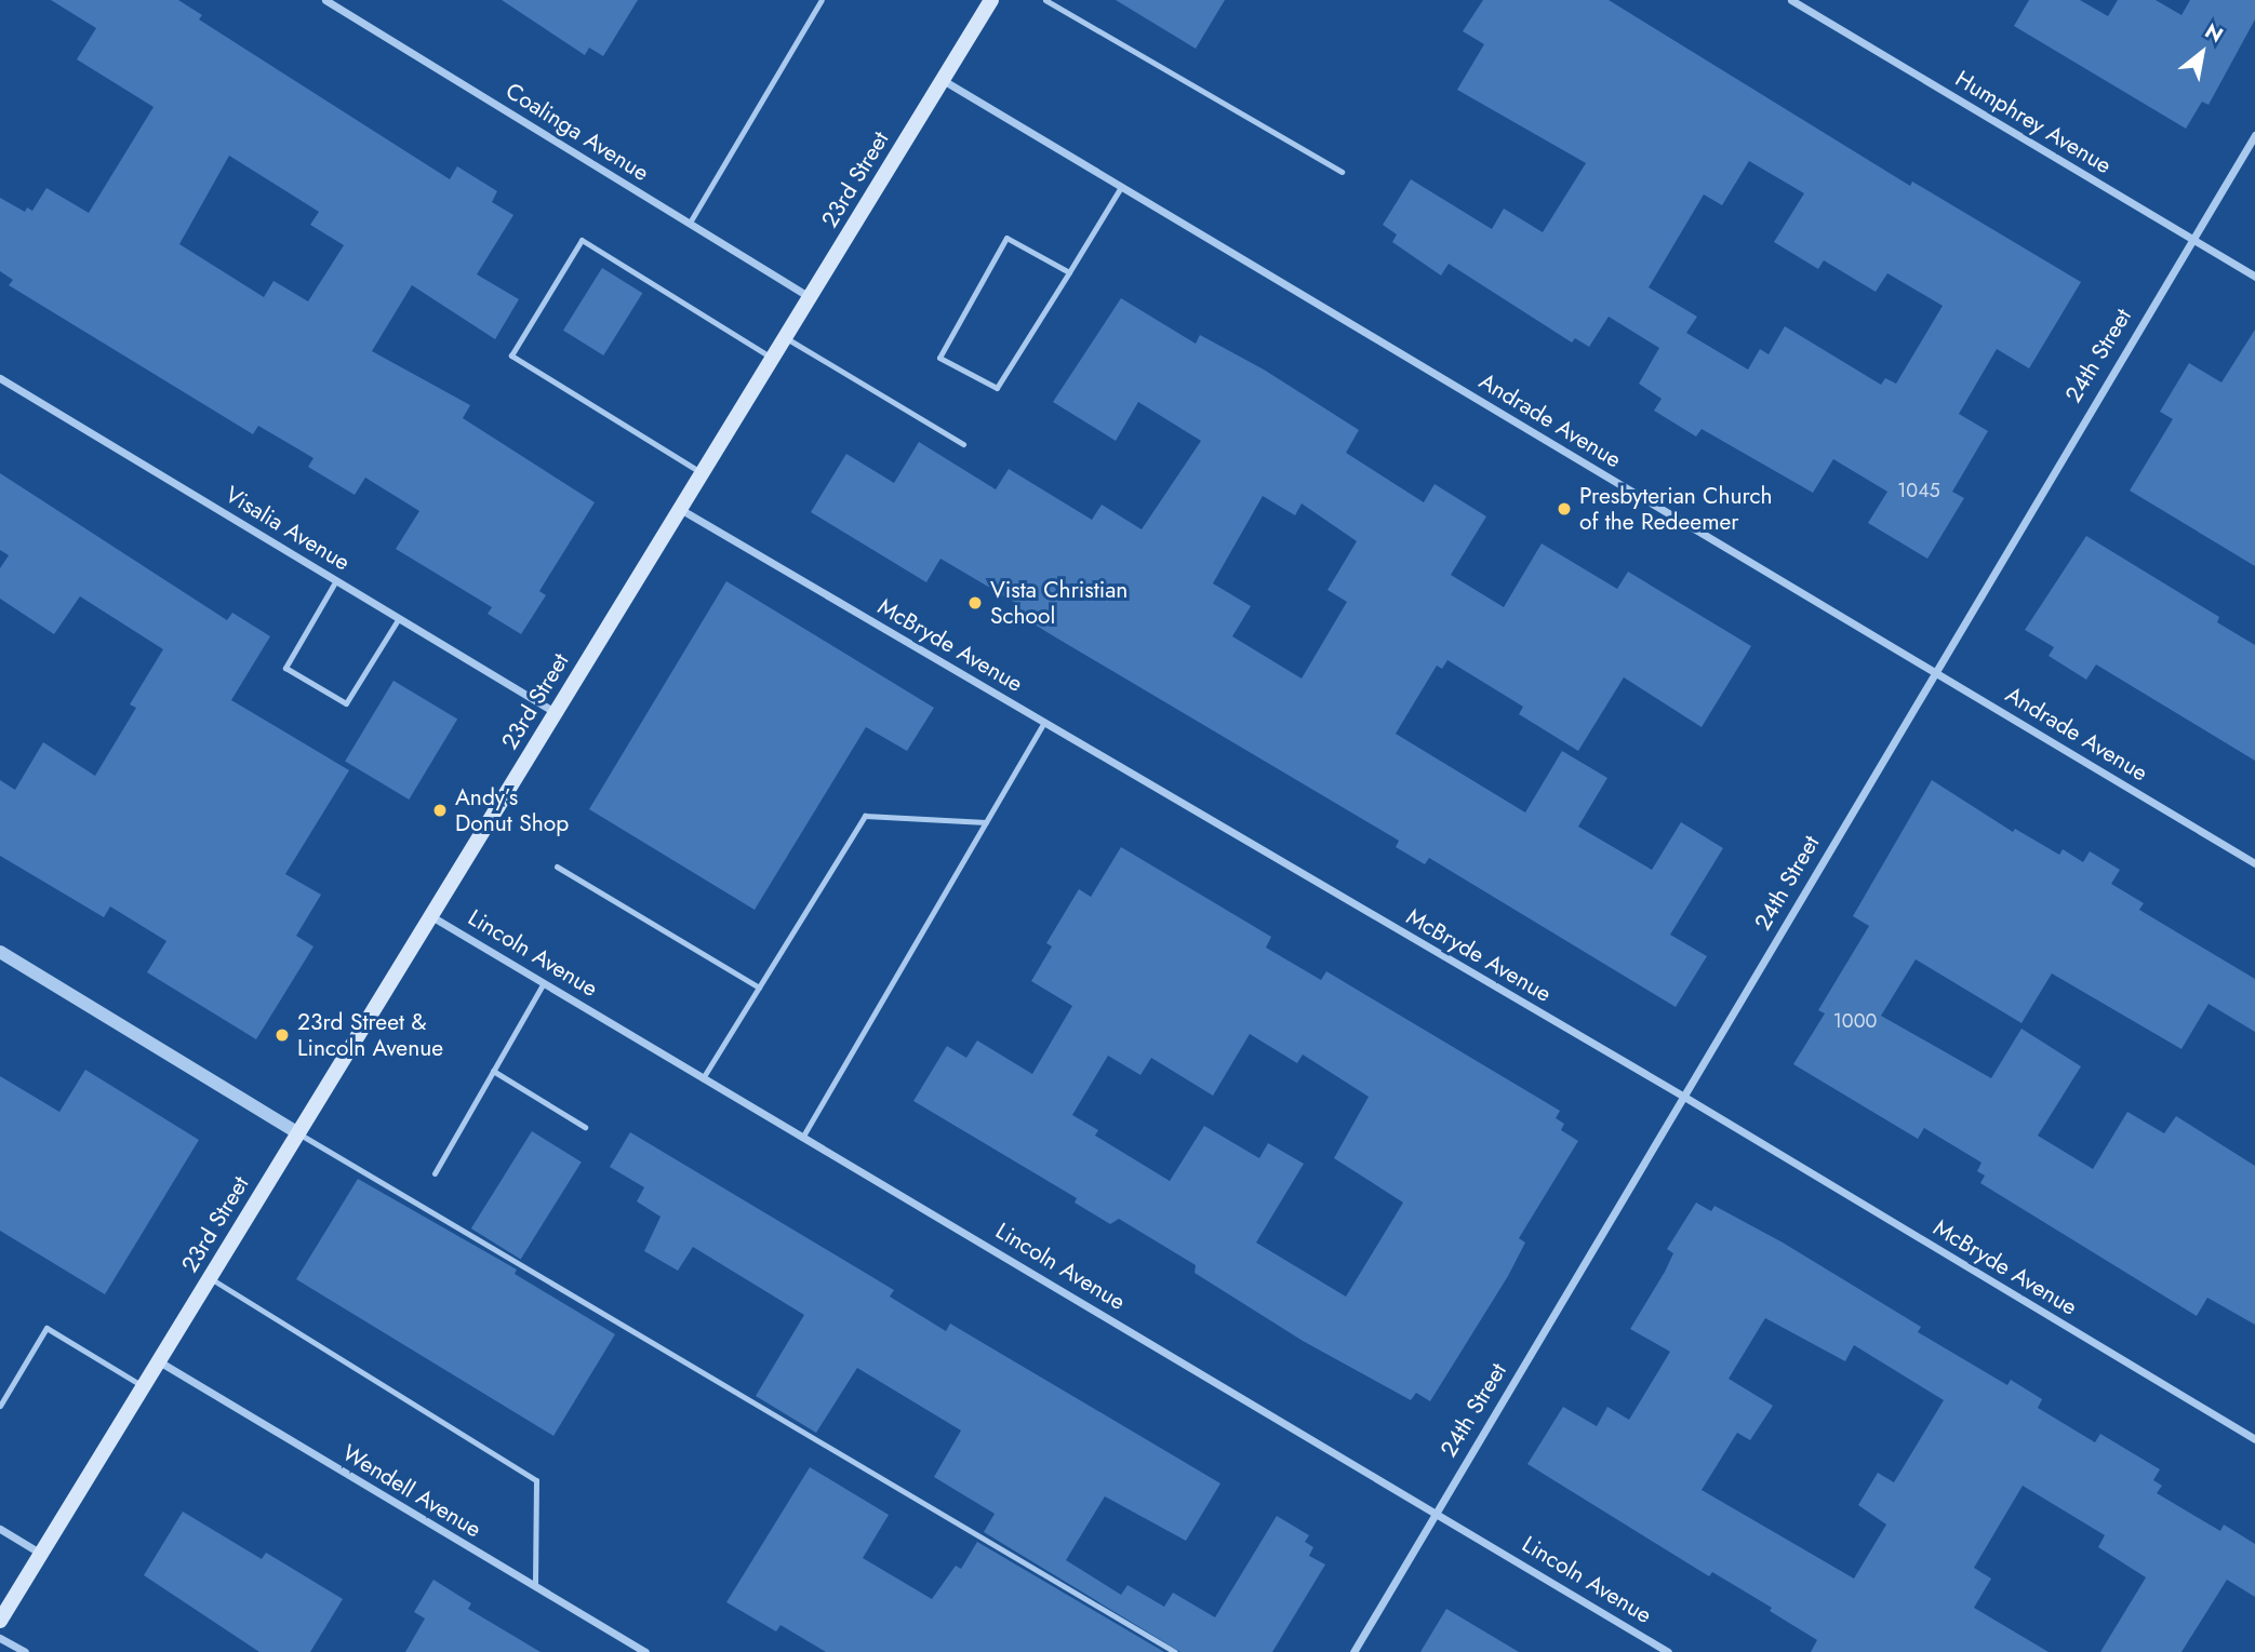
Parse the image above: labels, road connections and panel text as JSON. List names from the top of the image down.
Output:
{
  "streets": {
    "main road": ["23rd Street"],
    "street": [
      "Humphrey Avenue",
      "Coalinga Avenue",
      "24th Street",
      "Andrade Avenue",
      "Visalia Avenue",
      "McBryde Avenue",
      "Lincoln Avenue",
      "Wendell Avenue"
    ]
  },
  "crossings": [
    ["Humphrey Avenue", "24th Street"],
    ["Coalinga Avenue", "23rd Street"],
    ["23rd Street", "Andrade Avenue"],
    ["23rd Street", "Visalia Avenue"],
    ["23rd Street", "McBryde Avenue"],
    ["23rd Street", "Lincoln Avenue"],
    ["23rd Street", "Wendell Avenue"],
    ["24th Street", "Andrade Avenue"],
    ["24th Street", "McBryde Avenue"],
    ["24th Street", "Lincoln Avenue"]
  ],
  "places": [
    "Presbyterian Church of the Redeemer",
    "Vista Christian School",
    "Andy’s Donut Shop",
    "23rd Street & Lincoln Avenue"
  ],
  "house_numbers": ["1045", "1000"],
  "north": "top right"
}
